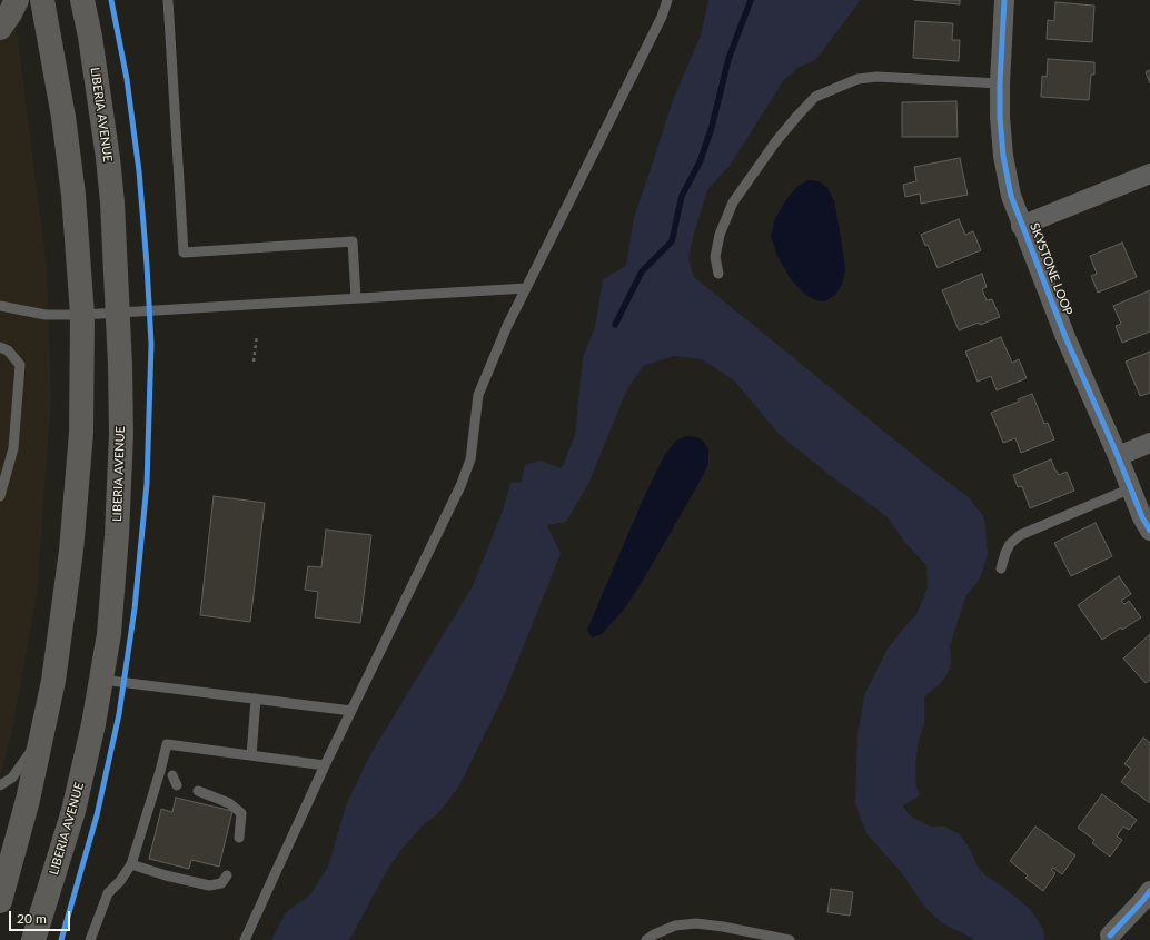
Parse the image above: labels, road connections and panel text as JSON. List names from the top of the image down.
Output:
{
  "streets": {
    "highway": ["LIBERIA AVENUE"],
    "street": ["SKYSTONE LOOP"]
  },
  "scale_bar": "20 m"
}
